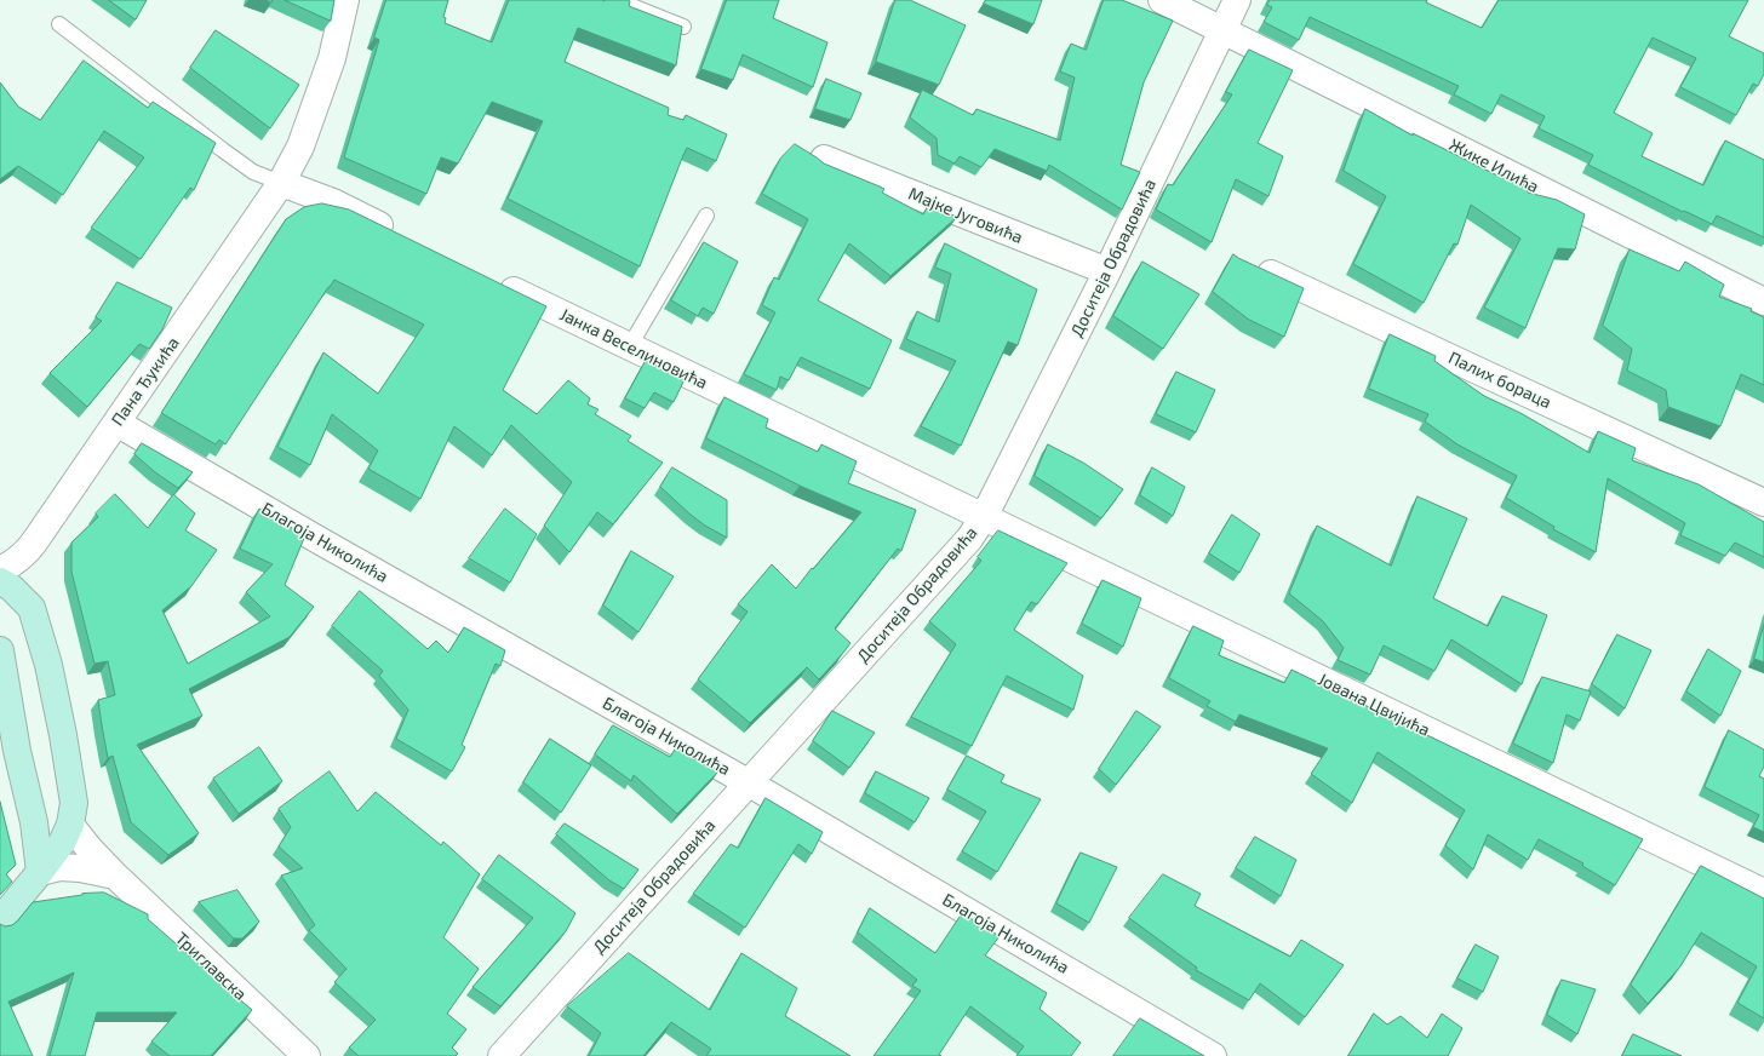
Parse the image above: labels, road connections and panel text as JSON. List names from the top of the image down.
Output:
{
  "streets": {
    "street": [
      "Жике Илића",
      "Мајке Југовића",
      "Доситеја Обрадовића",
      "Јанка Веселиновића",
      "Палих бораца",
      "Пана Ђукића",
      "Благоја Николића",
      "Јована Цвијића",
      "Триглавска"
    ]
  },
  "crossings": [
    ["Жике Илића", "Доситеја Обрадовића"],
    ["Мајке Југовића", "Доситеја Обрадовића"],
    ["Доситеја Обрадовића", "Јанка Веселиновића"],
    ["Доситеја Обрадовића", "Благоја Николића"],
    ["Доситеја Обрадовића", "Јована Цвијића"],
    ["Јанка Веселиновића", "Јована Цвијића"],
    ["Пана Ђукића", "Благоја Николића"]
  ]
}
